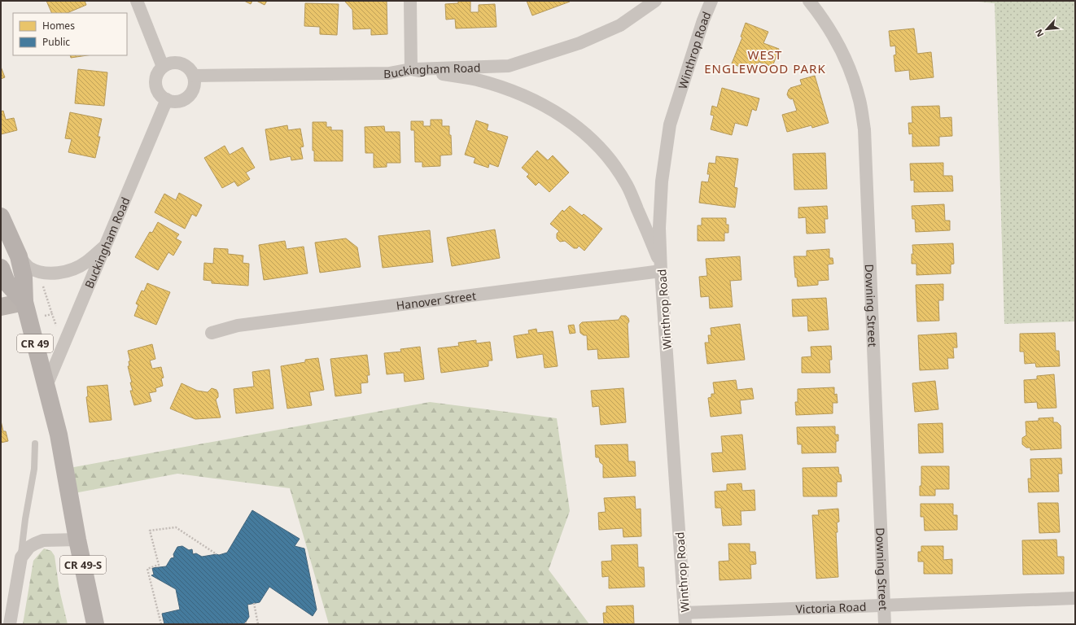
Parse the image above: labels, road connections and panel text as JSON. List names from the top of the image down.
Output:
{
  "streets": {
    "main road": ["CR 49", "CR 49-S"],
    "street": [
      "Winthrop Road",
      "Buckingham Road",
      "Hanover Street",
      "Downing Street",
      "Victoria Road"
    ]
  },
  "crossings": [
    ["Winthrop Road", "Hanover Street"],
    ["Winthrop Road", "Victoria Road"],
    ["Buckingham Road", "CR 49"],
    ["Downing Street", "Victoria Road"],
    ["CR 49", "CR 49-S"]
  ],
  "districts": ["WEST ENGLEWOOD PARK"],
  "legend": ["Homes", "Public"],
  "north": "bottom left"
}
